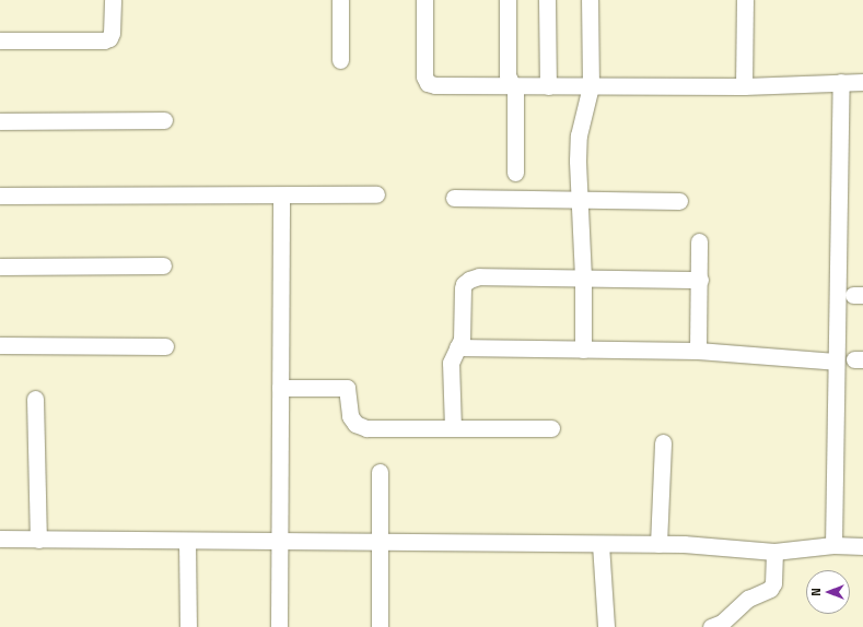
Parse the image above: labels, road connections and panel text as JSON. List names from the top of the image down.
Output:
{
  "north": "left"
}
